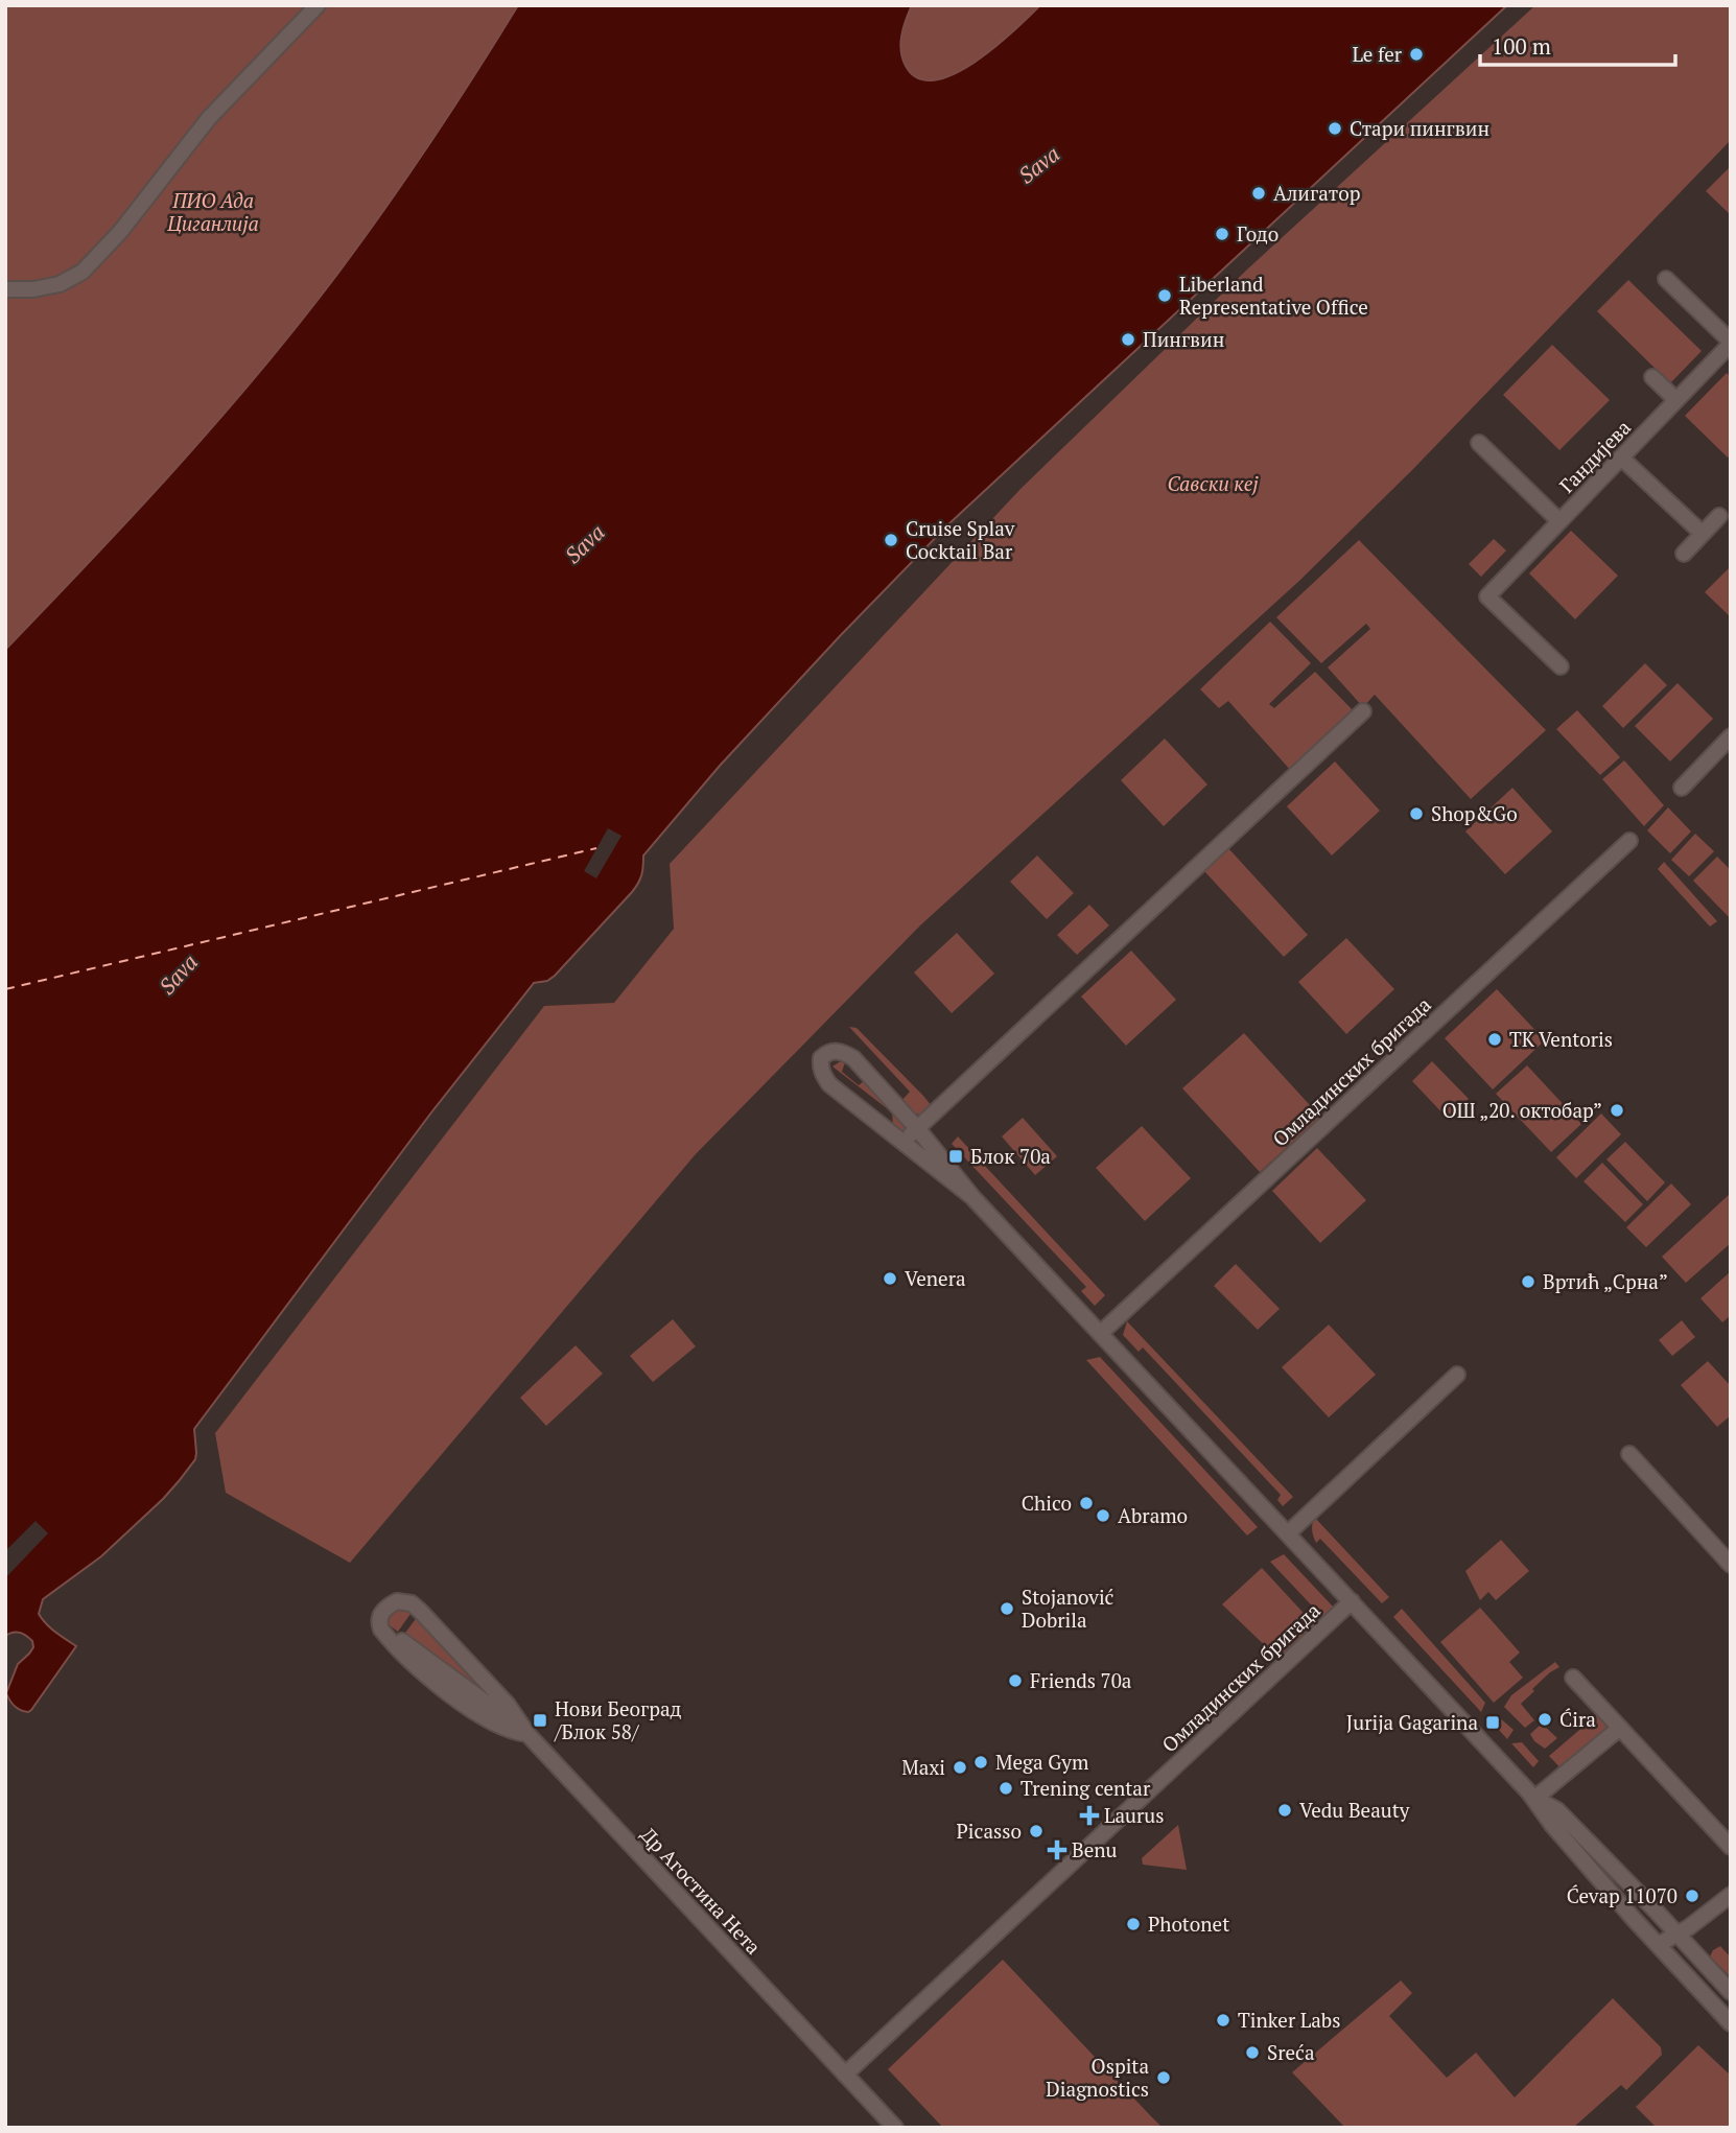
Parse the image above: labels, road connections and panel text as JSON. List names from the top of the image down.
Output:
{
  "streets": {
    "street": ["Гандијева", "Омладинских бригада", "Др Агостина Нета"]
  },
  "crossings": [
    ["Омладинских бригада", "Др Агостина Нета"]
  ],
  "water": ["Sava"],
  "parks": ["ПИО Ада Циганлија", "Савски кеј"],
  "places": {
    "other": [
      "Le fer",
      "Стари пингвин",
      "Алигатор",
      "Годо",
      "Liberland Representative Office",
      "Пингвин",
      "Cruise Splav Cocktail Bar",
      "Shop&Go",
      "TK Ventoris",
      "ОШ „20. октобар”",
      "Venera",
      "Вртић „Срна”",
      "Chico",
      "Abramo",
      "Stojanović Dobrila",
      "Friends 70a",
      "Ćira",
      "Mega Gym",
      "Maxi",
      "Trening centar",
      "Vedu Beauty",
      "Picasso",
      "Ćevap 11070",
      "Photonet",
      "Tinker Labs",
      "Sreća",
      "Ospita Diagnostics"
    ],
    "transit": ["Блок 70а", "Нови Београд /Блок 58/", "Jurija Gagarina"],
    "health": ["Laurus", "Benu"]
  },
  "scale_bar": "100 m"
}
